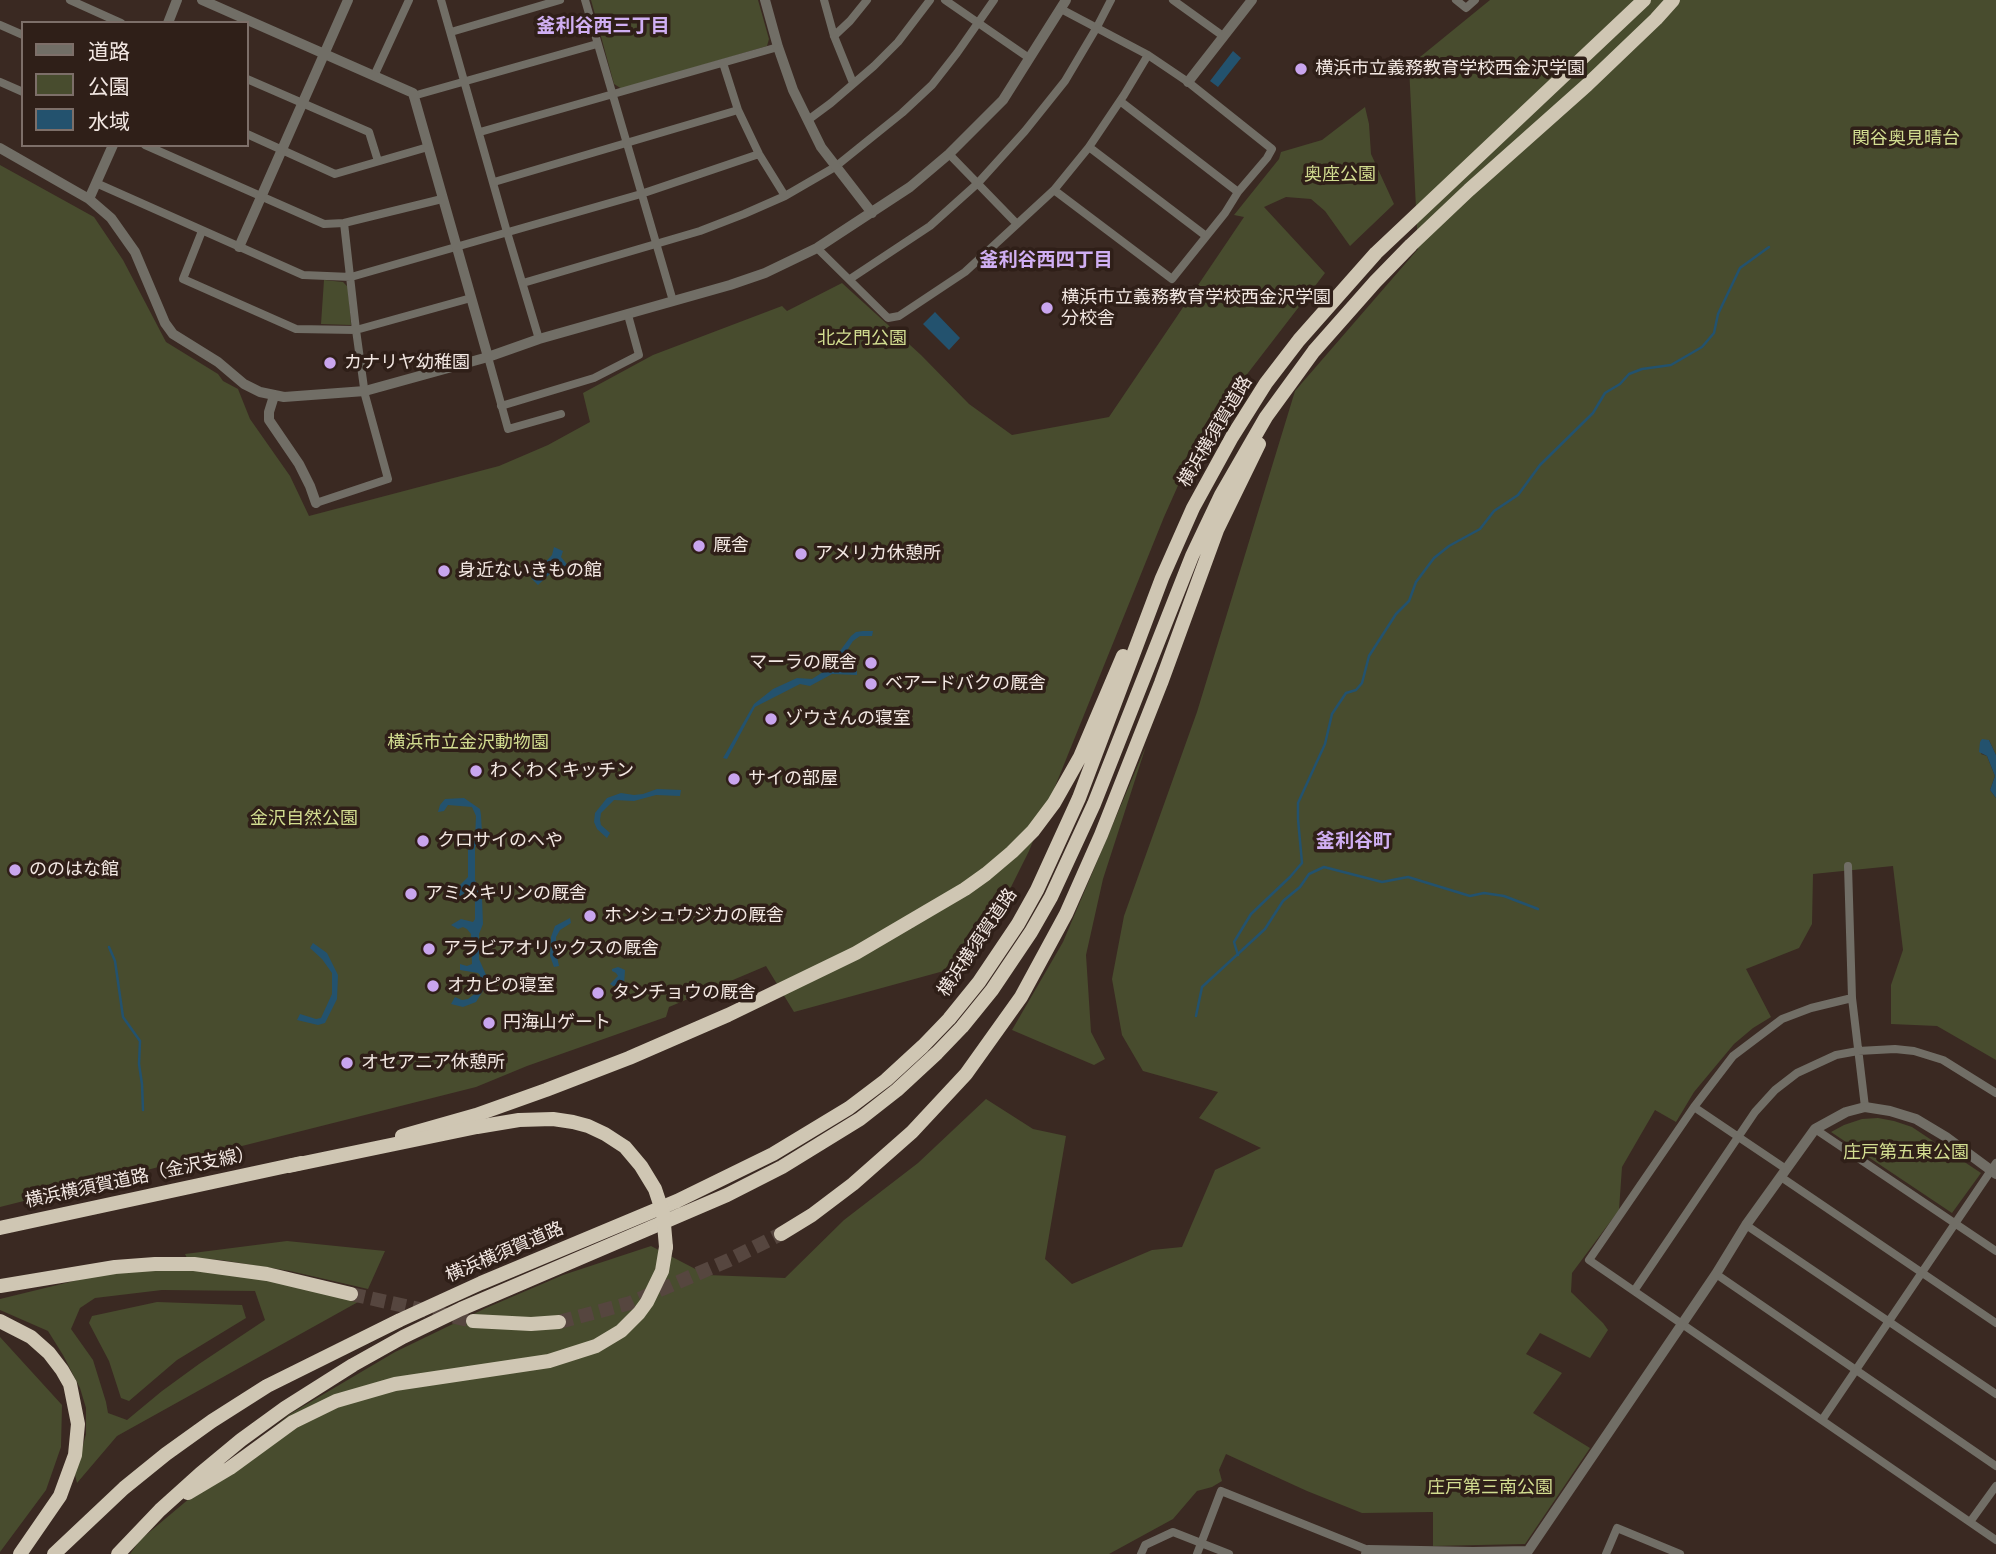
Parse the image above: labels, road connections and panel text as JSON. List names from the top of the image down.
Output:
{
  "streets": {
    "highway": ["横浜横須賀道路", "横浜横須賀道路（金沢支線）"]
  },
  "districts": ["釜利谷西三丁目", "釜利谷西四丁目", "釜利谷町"],
  "parks": [
    "関谷奥見晴台",
    "奥座公園",
    "北之門公園",
    "横浜市立金沢動物園",
    "金沢自然公園",
    "庄戸第五東公園",
    "庄戸第三南公園"
  ],
  "places": [
    "横浜市立義務教育学校西金沢学園",
    "横浜市立義務教育学校西金沢学園 分校舎",
    "カナリヤ幼稚園",
    "厩舎",
    "アメリカ休憩所",
    "身近ないきもの館",
    "マーラの厩舎",
    "ベアードバクの厩舎",
    "ゾウさんの寝室",
    "わくわくキッチン",
    "サイの部屋",
    "クロサイのへや",
    "ののはな館",
    "アミメキリンの厩舎",
    "ホンシュウジカの厩舎",
    "アラビアオリックスの厩舎",
    "オカピの寝室",
    "タンチョウの厩舎",
    "円海山ゲート",
    "オセアニア休憩所"
  ],
  "legend": ["道路", "公園", "水域"]
}
